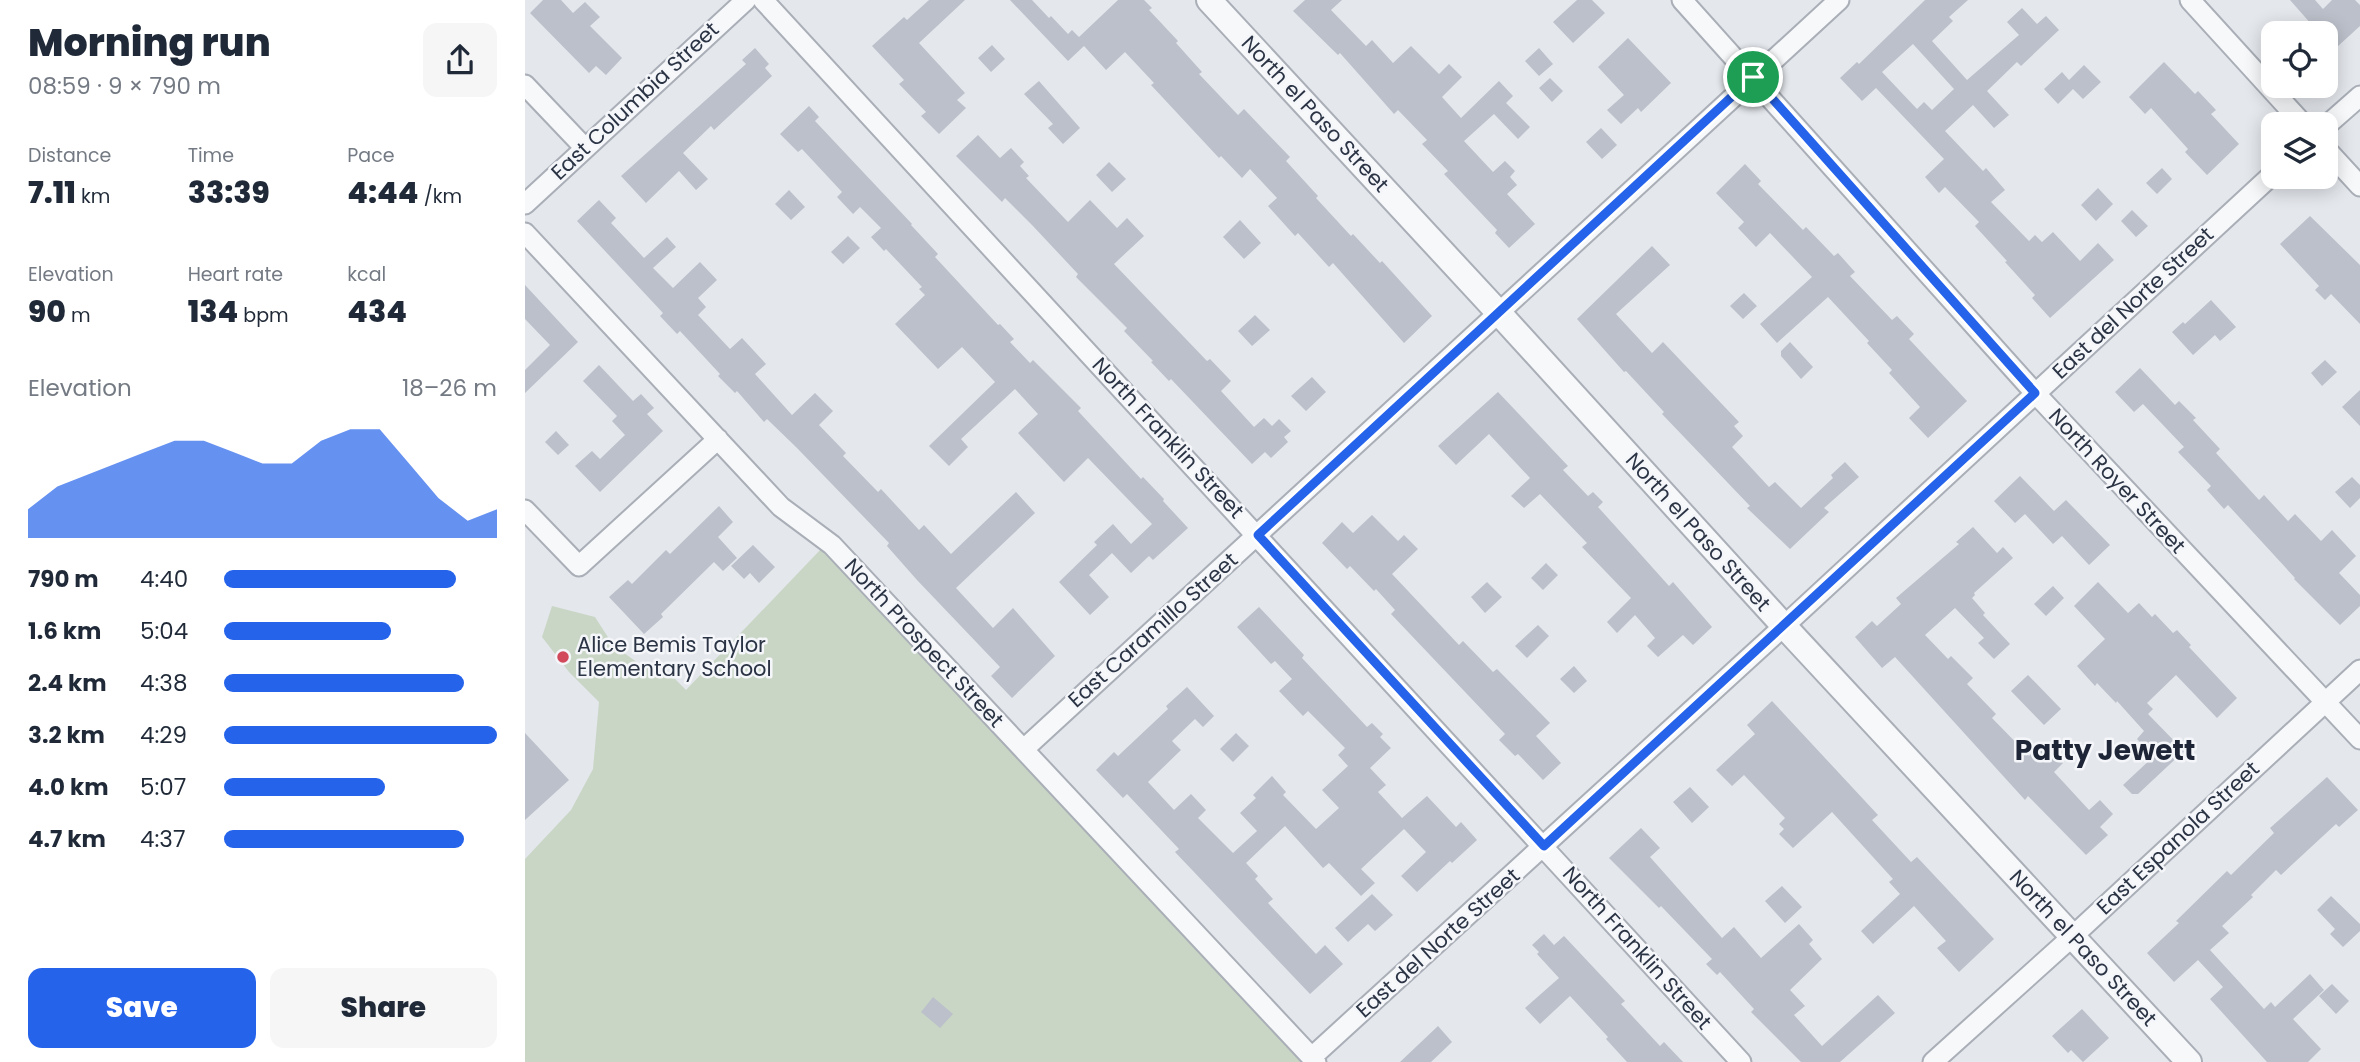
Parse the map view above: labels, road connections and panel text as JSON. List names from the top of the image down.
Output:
{
  "streets": {
    "street": [
      "East Columbia Street",
      "North el Paso Street",
      "East del Norte Street",
      "North Franklin Street",
      "North Royer Street",
      "East Caramillo Street",
      "North Prospect Street",
      "East Espanola Street"
    ]
  },
  "crossings": [
    ["North el Paso Street", "East del Norte Street"],
    ["North el Paso Street", "East Caramillo Street"],
    ["North el Paso Street", "East Espanola Street"],
    ["East del Norte Street", "North Franklin Street"],
    ["East del Norte Street", "North Royer Street"],
    ["East del Norte Street", "North Prospect Street"],
    ["North Franklin Street", "East Caramillo Street"],
    ["North Royer Street", "East Caramillo Street"],
    ["North Royer Street", "East Espanola Street"],
    ["East Caramillo Street", "North Prospect Street"]
  ],
  "districts": ["Patty Jewett"],
  "places": ["Alice Bemis Taylor Elementary School"],
  "page": {
    "heading": ["Morning run", "08:59 · 9 × 790 m"],
    "stats": [
      ["Distance", "7.11 km"],
      ["Time", "33:39"],
      ["Pace", "4:44 /km"],
      ["Elevation", "90 m"],
      ["Heart rate", "134 bpm"],
      ["kcal", "434"]
    ],
    "chart": ["Elevation", "18–26 m"],
    "list": [
      {
        "name": "790 m",
        "note": "4:40"
      },
      {
        "name": "1.6 km",
        "note": "5:04"
      },
      {
        "name": "2.4 km",
        "note": "4:38"
      },
      {
        "name": "3.2 km",
        "note": "4:29"
      },
      {
        "name": "4.0 km",
        "note": "5:07"
      },
      {
        "name": "4.7 km",
        "note": "4:37"
      }
    ],
    "buttons": ["Save", "Share"]
  }
}
